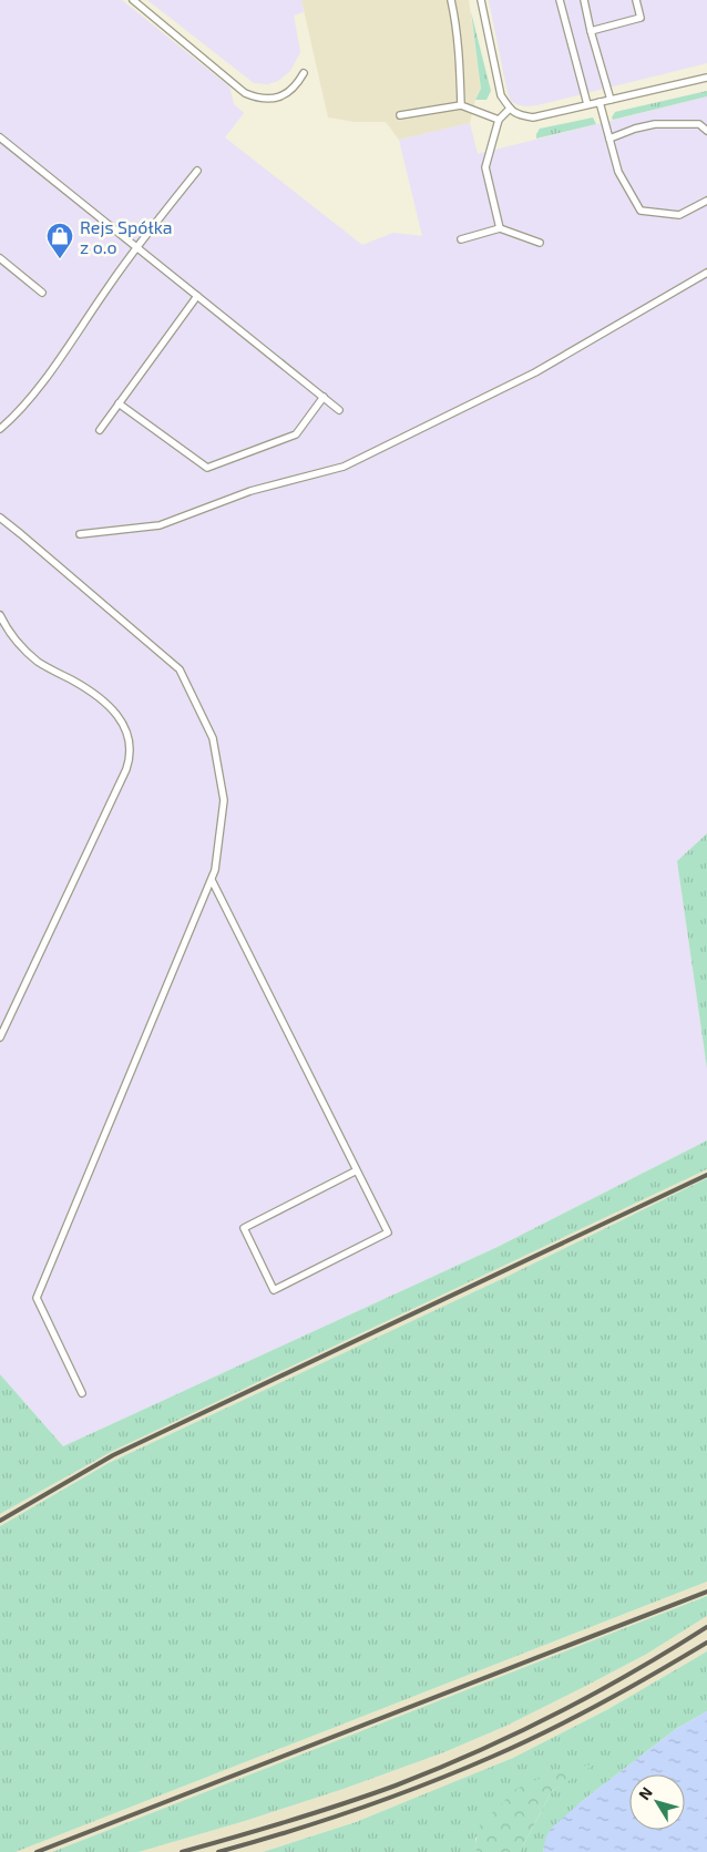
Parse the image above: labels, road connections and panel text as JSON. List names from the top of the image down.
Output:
{
  "places": {
    "shop": ["Rejs Spółka z o.o"]
  },
  "north": "top left"
}
